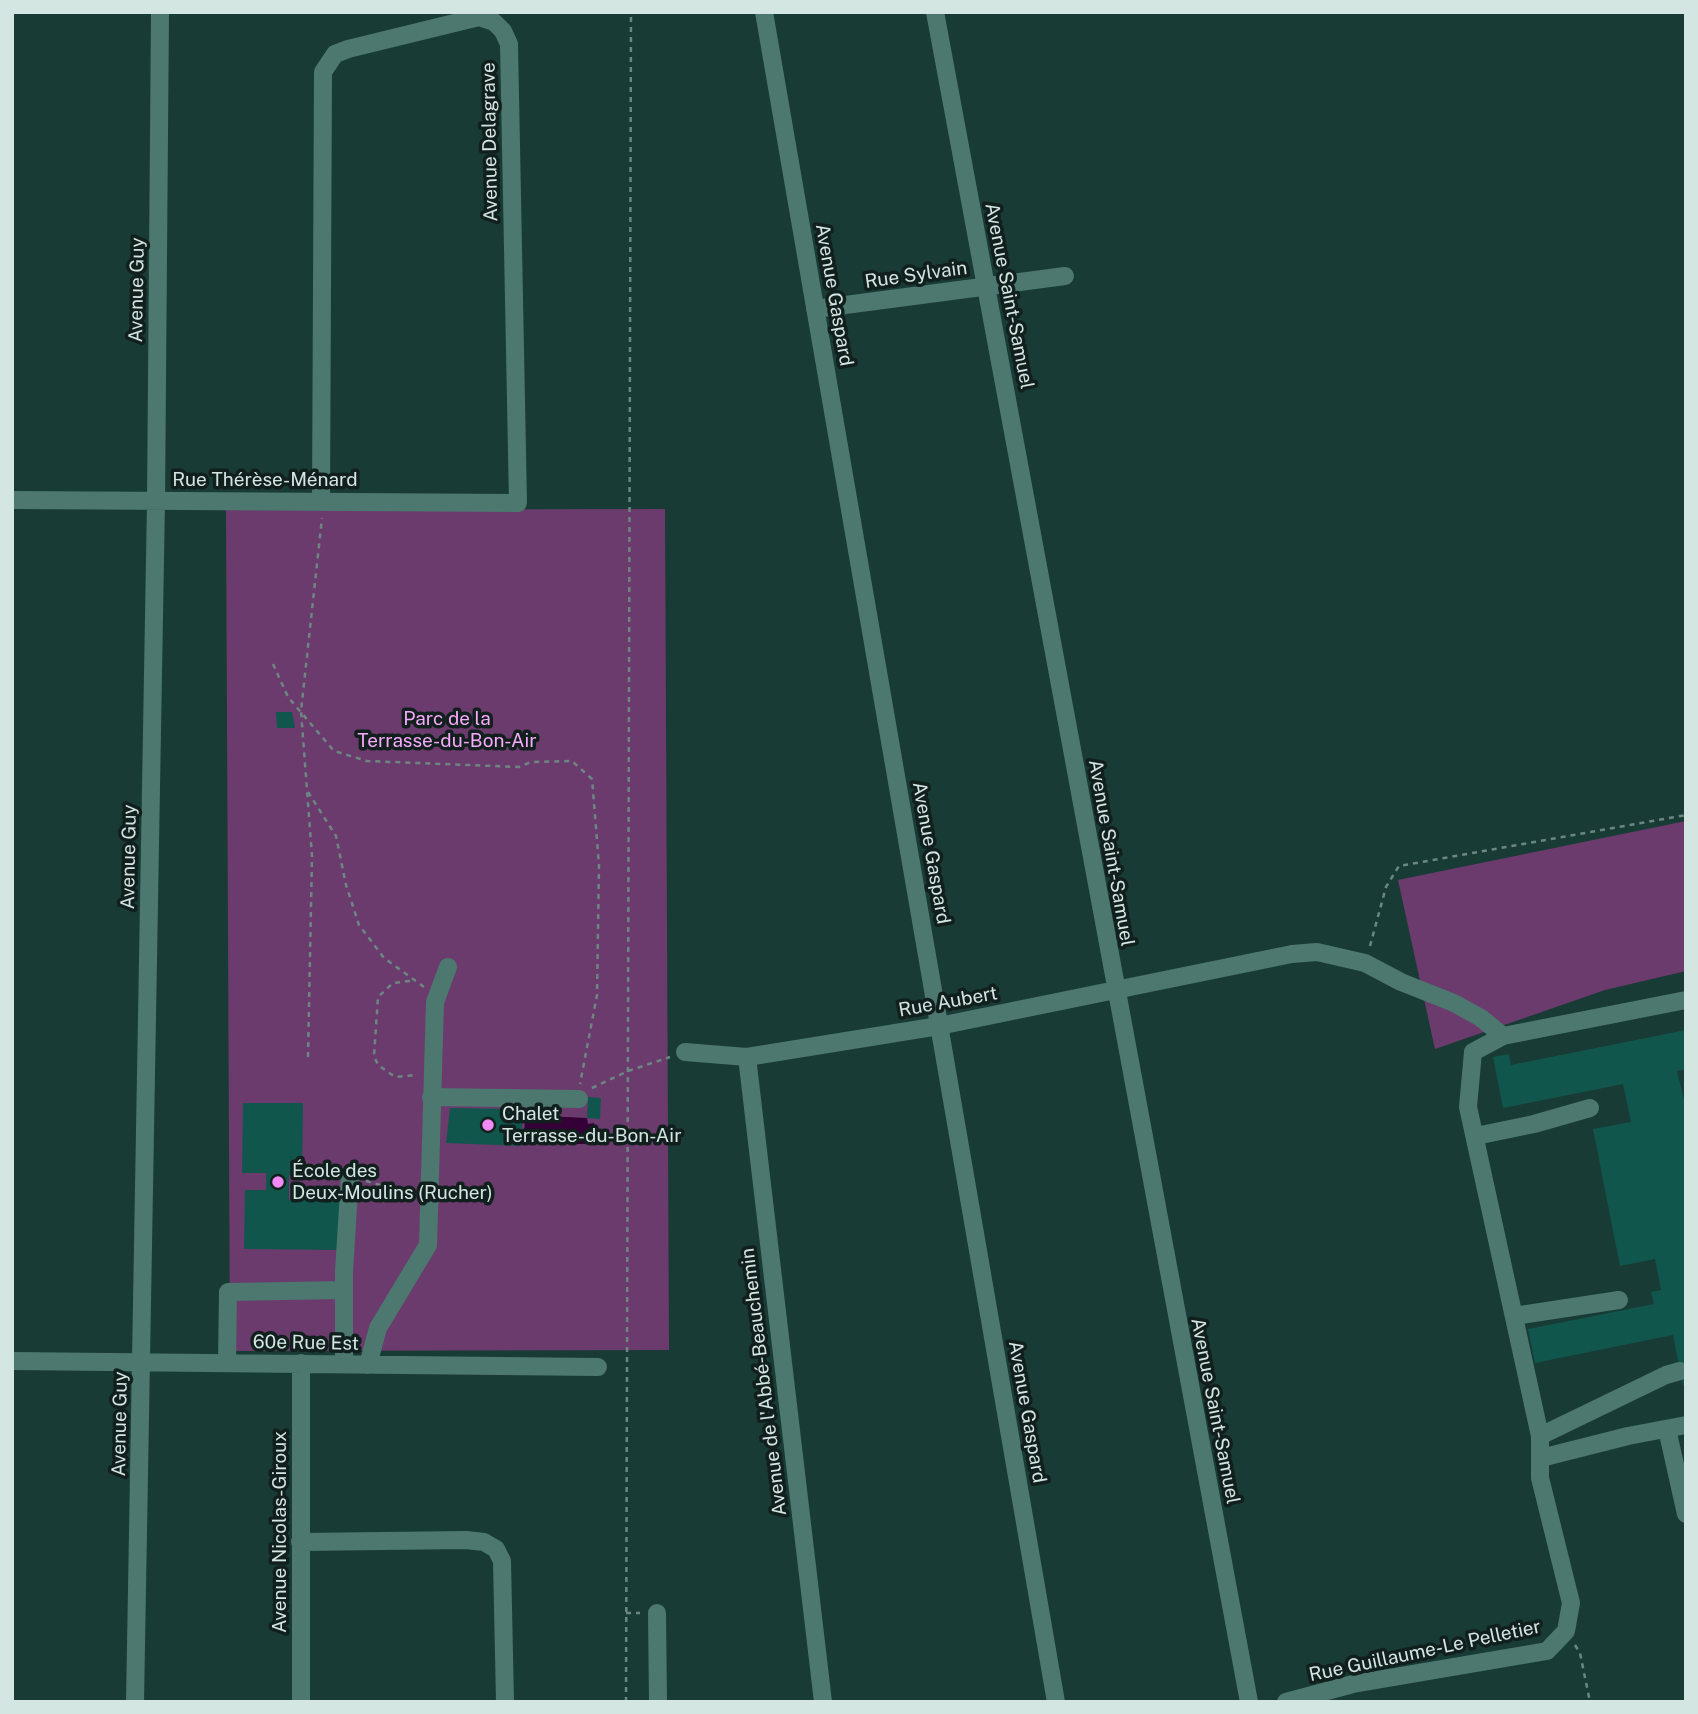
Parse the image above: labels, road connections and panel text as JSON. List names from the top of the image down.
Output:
{
  "streets": {
    "street": [
      "Avenue Delagrave",
      "Rue Sylvain",
      "Avenue Guy",
      "Avenue Gaspard",
      "Avenue Saint-Samuel",
      "Rue Thérèse-Ménard",
      "Rue Aubert",
      "60e Rue Est",
      "Avenue de l'Abbé-Beauchemin",
      "Avenue Nicolas-Giroux",
      "Rue Guillaume-Le Pelletier"
    ]
  },
  "crossings": [
    ["Avenue Delagrave", "Rue Thérèse-Ménard"],
    ["Rue Sylvain", "Avenue Gaspard"],
    ["Rue Sylvain", "Avenue Saint-Samuel"],
    ["Avenue Guy", "Rue Thérèse-Ménard"],
    ["Avenue Guy", "60e Rue Est"],
    ["Avenue Gaspard", "Rue Aubert"],
    ["Avenue Saint-Samuel", "Rue Aubert"],
    ["Rue Aubert", "Avenue de l'Abbé-Beauchemin"],
    ["Rue Aubert", "Rue Guillaume-Le Pelletier"],
    ["60e Rue Est", "Avenue Nicolas-Giroux"]
  ],
  "parks": ["Parc de la Terrasse-du-Bon-Air"],
  "places": ["Chalet Terrasse-du-Bon-Air", "École des Deux-Moulins (Rucher)"]
}
